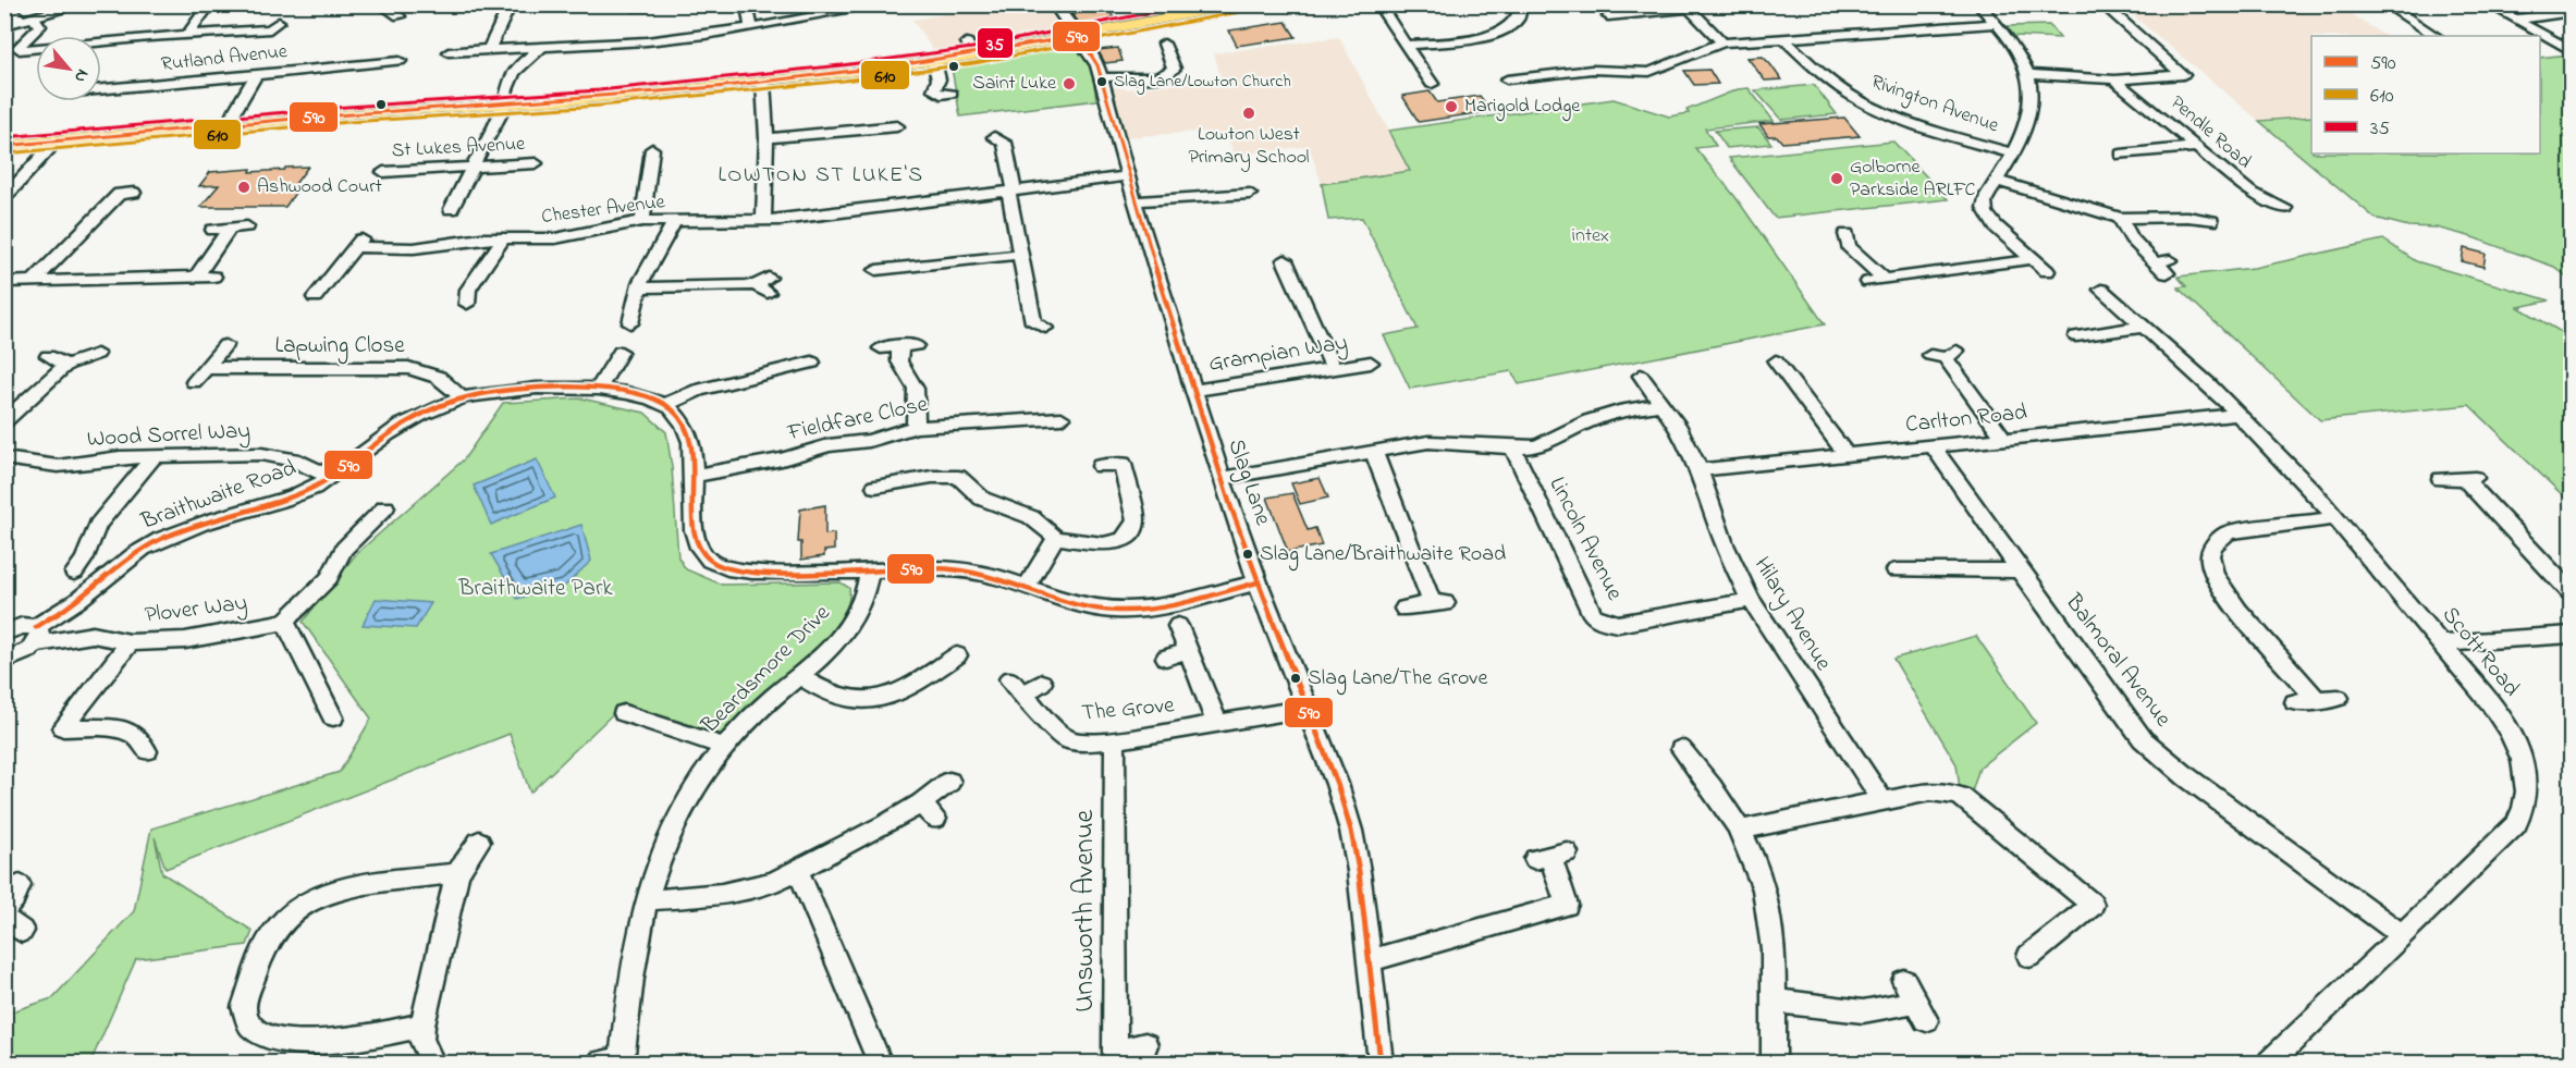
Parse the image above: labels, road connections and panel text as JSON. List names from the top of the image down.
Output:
{
  "streets": {
    "street": [
      "Rutland Avenue",
      "Rivington Avenue",
      "Pendle Road",
      "St Lukes Avenue",
      "Chester Avenue",
      "Lapwing Close",
      "Grampian Way",
      "Fieldfare Close",
      "Carlton Road",
      "Wood Sorrel Way",
      "Slag Lane",
      "Braithwaite Road",
      "Lincoln Avenue",
      "Plover Way",
      "Hilary Avenue",
      "Scott Road",
      "Balmoral Avenue",
      "Beardsmore Drive",
      "The Grove",
      "Unsworth Avenue"
    ]
  },
  "crossings": [
    ["Chester Avenue", "Slag Lane"],
    ["Lapwing Close", "Braithwaite Road"],
    ["Grampian Way", "Slag Lane"],
    ["Fieldfare Close", "Braithwaite Road"],
    ["Carlton Road", "Hilary Avenue"],
    ["Carlton Road", "Scott Road"],
    ["Carlton Road", "Balmoral Avenue"],
    ["Wood Sorrel Way", "Braithwaite Road"],
    ["Slag Lane", "Braithwaite Road"],
    ["Slag Lane", "The Grove"],
    ["Braithwaite Road", "Plover Way"],
    ["Braithwaite Road", "Beardsmore Drive"],
    ["Lincoln Avenue", "Hilary Avenue"],
    ["Scott Road", "Balmoral Avenue"],
    ["The Grove", "Unsworth Avenue"]
  ],
  "districts": ["LOWTON ST LUKE'S"],
  "parks": ["intex", "Braithwaite Park"],
  "places": [
    "Slag Lane/Lowton Church",
    "Saint Luke",
    "Marigold Lodge",
    "Lowton West Primary School",
    "Golborne Parkside ARLFC",
    "Ashwood Court",
    "Slag Lane/Braithwaite Road",
    "Slag Lane/The Grove"
  ],
  "lines": ["transit line 35", "transit line 610", "transit line 590"],
  "legend": ["590", "610", "35"],
  "north": "bottom right"
}
